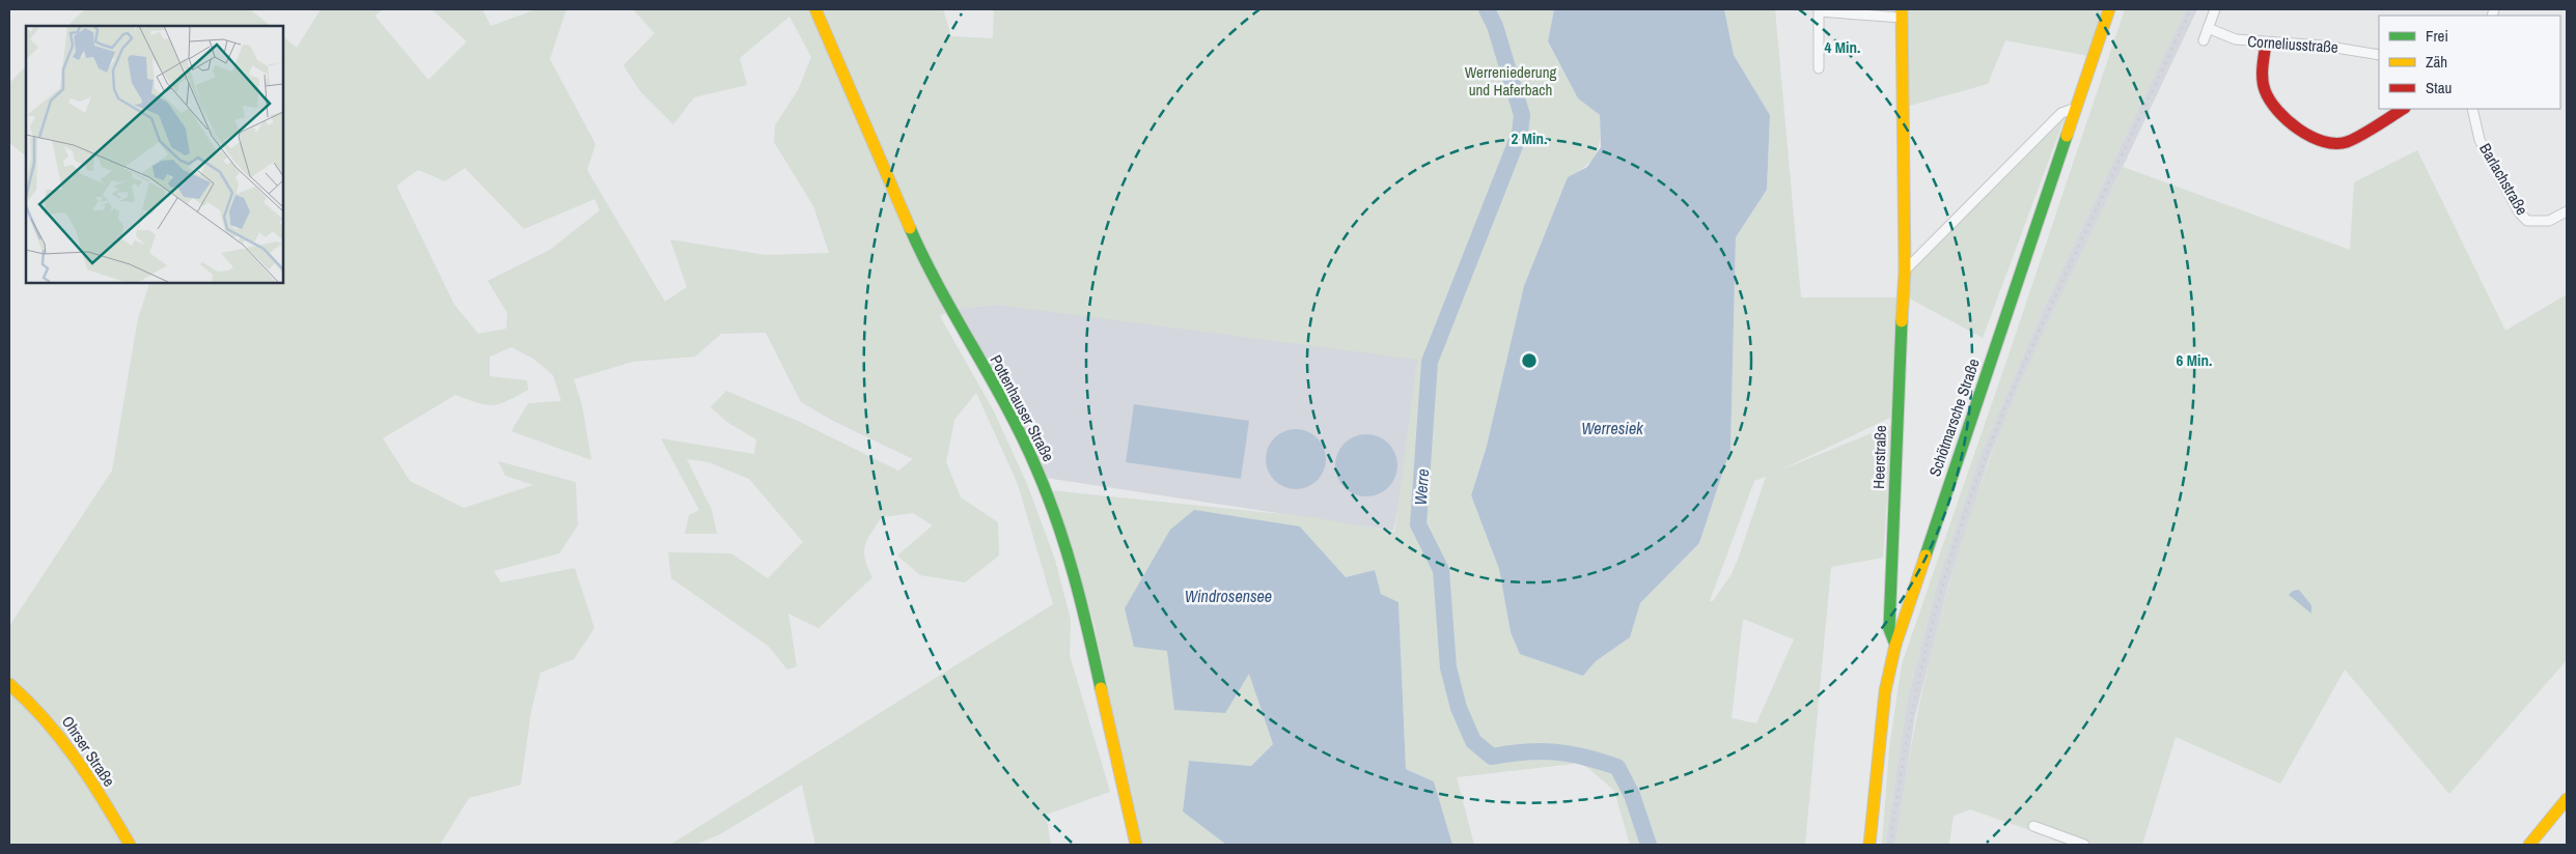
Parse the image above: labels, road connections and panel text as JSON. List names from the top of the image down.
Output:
{
  "streets": {
    "street": [
      "Corneliusstraße",
      "Barlachstraße",
      "Pottenhauser Straße",
      "Schötmarsche Straße",
      "Heerstraße",
      "Ohrser Straße"
    ]
  },
  "crossings": [
    ["Schötmarsche Straße", "Heerstraße"]
  ],
  "water": ["Werresiek", "Werre", "Windrosensee"],
  "parks": ["Werreniederung und Haferbach"],
  "legend": ["Frei", "Zäh", "Stau"],
  "rings": ["4 Min.", "2 Min.", "6 Min."]
}
